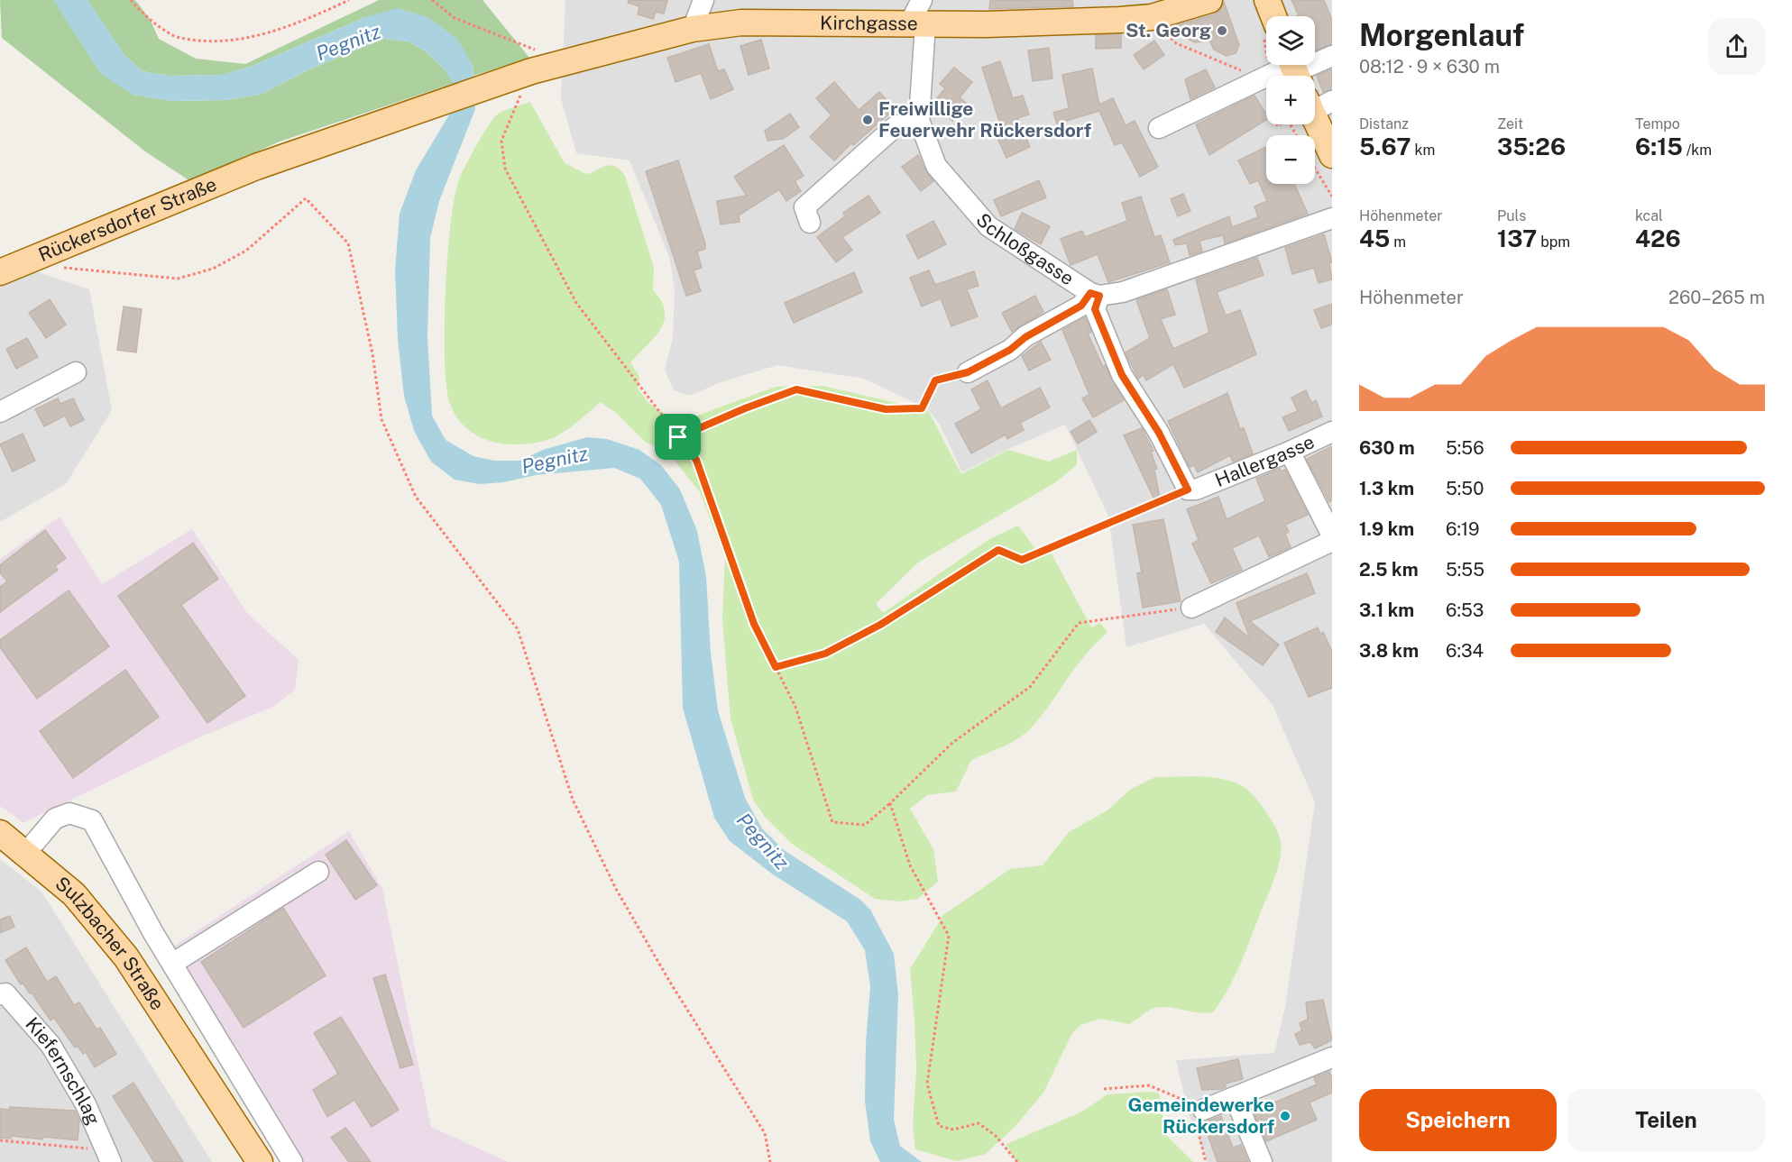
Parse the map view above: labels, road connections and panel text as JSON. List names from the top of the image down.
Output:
{
  "streets": {
    "main road": ["Kirchgasse", "Rückersdorfer Straße", "Sulzbacher Straße"],
    "street": ["Schloßgasse", "Hallergasse", "Kiefernschlag"]
  },
  "crossings": [
    ["Kirchgasse", "Rückersdorfer Straße"],
    ["Kirchgasse", "Schloßgasse"]
  ],
  "water": ["Pegnitz"],
  "places": ["St. Georg", "Freiwillige Feuerwehr Rückersdorf", "Gemeindewerke Rückersdorf"],
  "page": {
    "heading": ["Morgenlauf", "08:12 · 9 × 630 m"],
    "map_buttons": ["+", "−"],
    "stats": [
      ["Distanz", "5.67 km"],
      ["Zeit", "35:26"],
      ["Tempo", "6:15 /km"],
      ["Höhenmeter", "45 m"],
      ["Puls", "137 bpm"],
      ["kcal", "426"]
    ],
    "chart": ["Höhenmeter", "260–265 m"],
    "list": [
      {
        "name": "630 m",
        "note": "5:56"
      },
      {
        "name": "1.3 km",
        "note": "5:50"
      },
      {
        "name": "1.9 km",
        "note": "6:19"
      },
      {
        "name": "2.5 km",
        "note": "5:55"
      },
      {
        "name": "3.1 km",
        "note": "6:53"
      },
      {
        "name": "3.8 km",
        "note": "6:34"
      }
    ],
    "buttons": ["Speichern", "Teilen"]
  }
}
